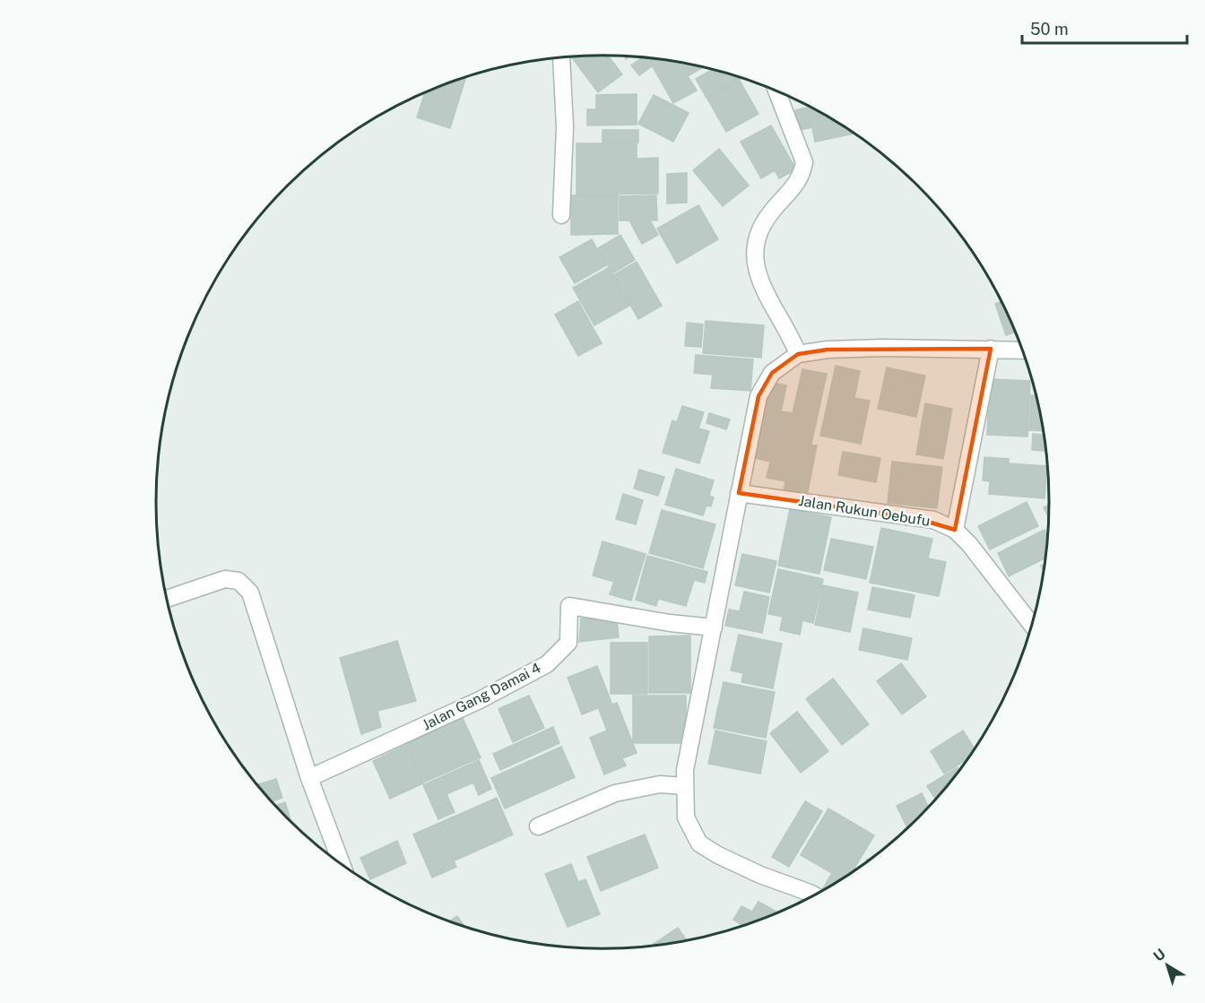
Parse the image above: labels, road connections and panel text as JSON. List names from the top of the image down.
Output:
{
  "streets": {
    "street": ["Jalan Rukun Oebufu", "Jalan Gang Damai 4"]
  },
  "scale_bar": "50 m",
  "north": "top left"
}
